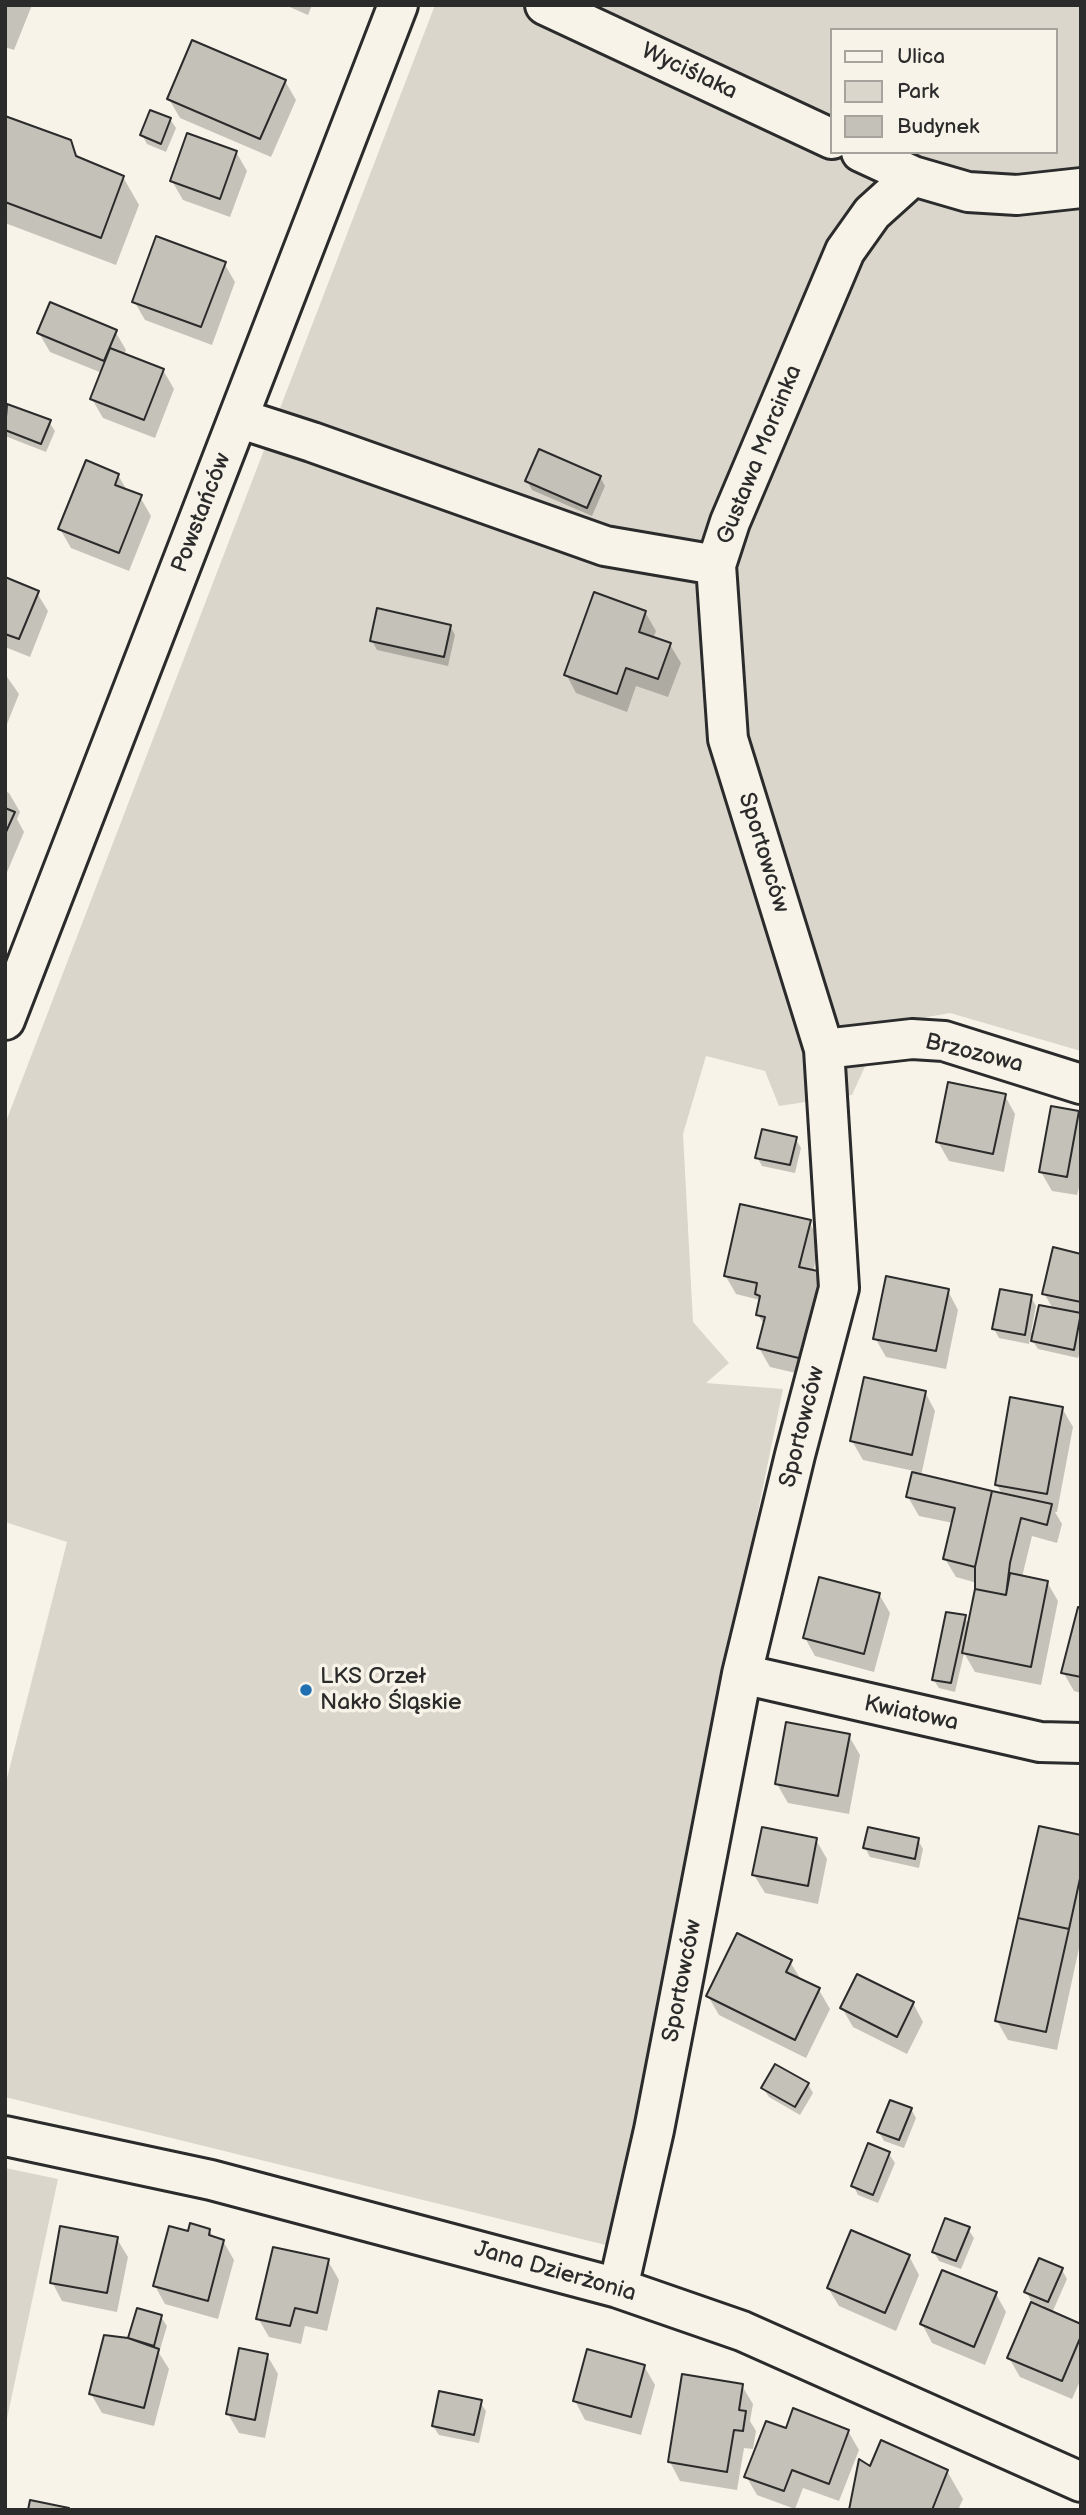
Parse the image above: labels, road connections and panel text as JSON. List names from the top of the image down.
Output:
{
  "streets": {
    "street": [
      "Wyciślaka",
      "Gustawa Morcinka",
      "Powstańców",
      "Sportowców",
      "Brzozowa",
      "Kwiatowa",
      "Jana Dzierżonia"
    ]
  },
  "crossings": [
    ["Gustawa Morcinka", "Powstańców"],
    ["Gustawa Morcinka", "Sportowców"],
    ["Sportowców", "Brzozowa"],
    ["Sportowców", "Kwiatowa"],
    ["Sportowców", "Jana Dzierżonia"]
  ],
  "places": ["LKS Orzeł Nakło Śląskie"],
  "legend": ["Ulica", "Park", "Budynek"]
}
